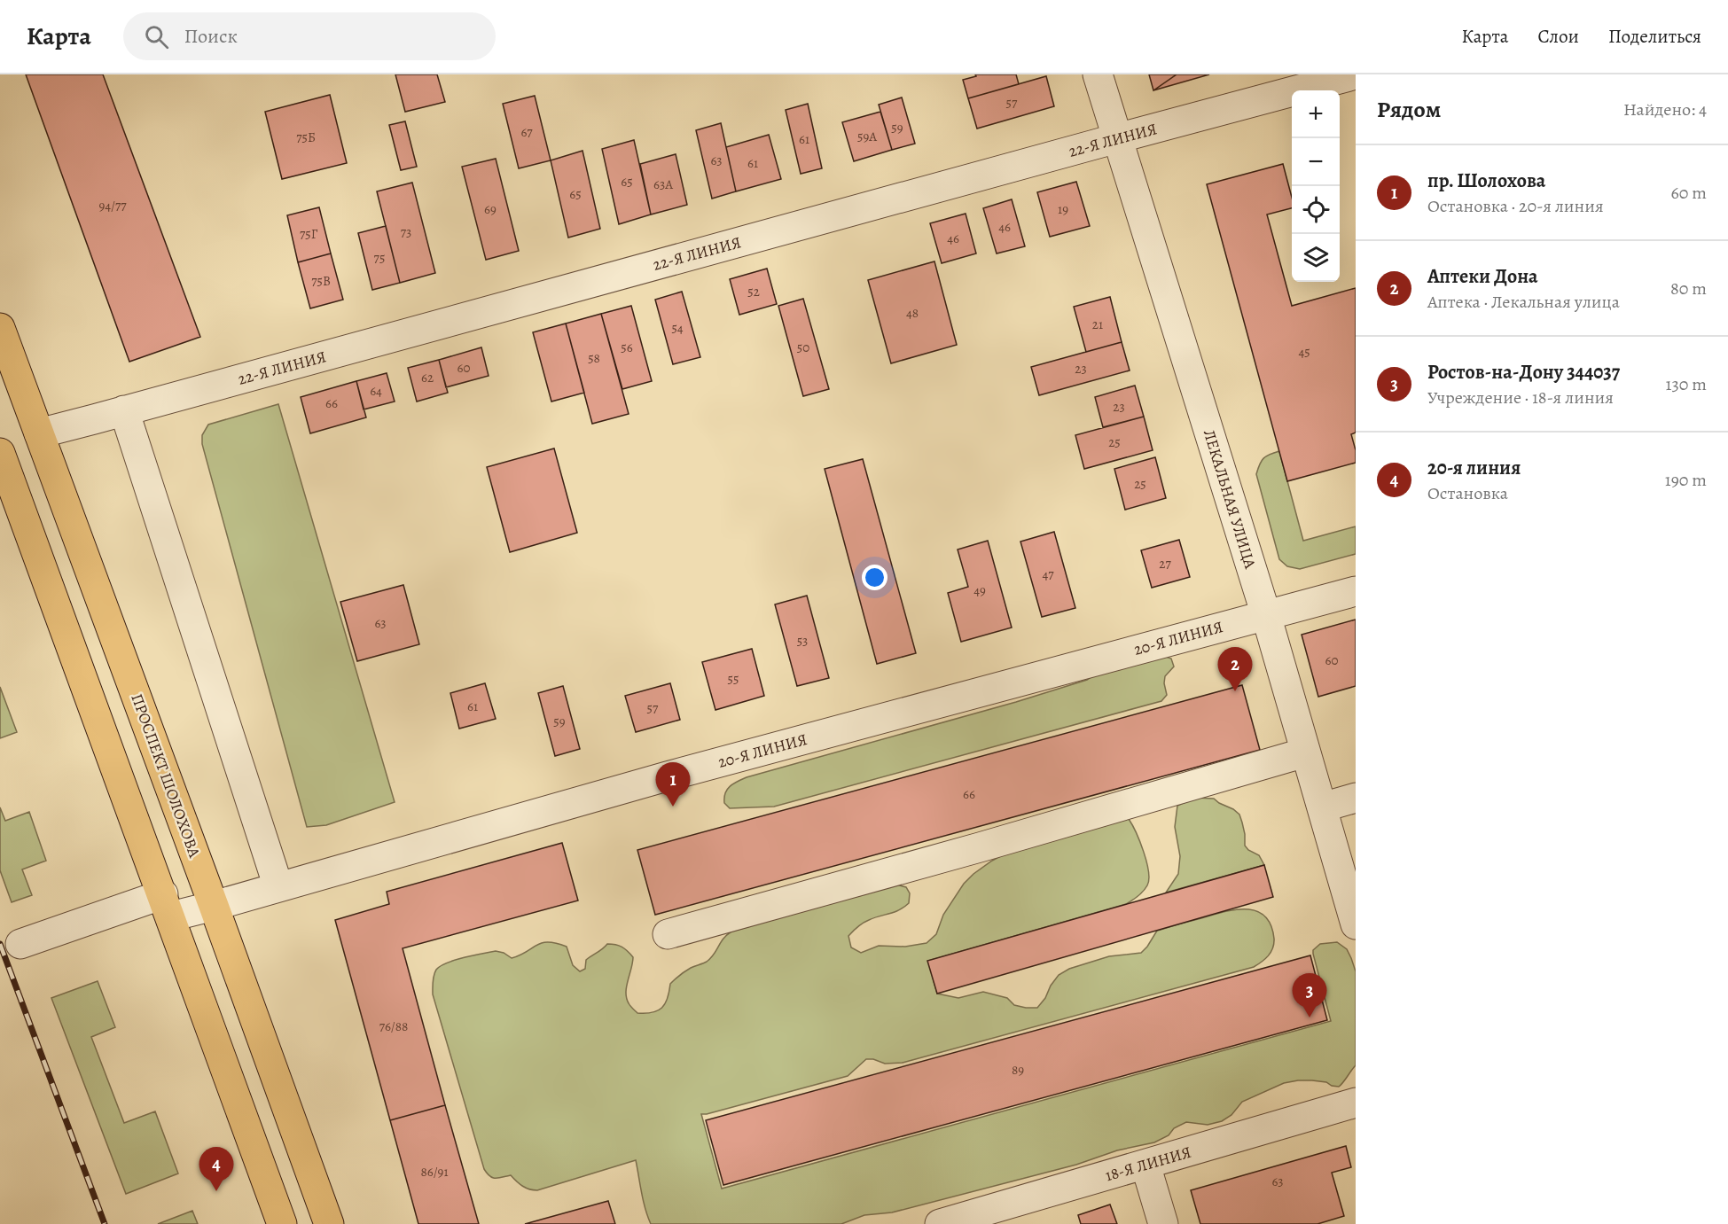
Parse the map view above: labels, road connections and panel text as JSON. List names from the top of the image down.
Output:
{
  "streets": {
    "main road": ["ПРОСПЕКТ ШОЛОХОВА"],
    "street": [
      "22-Я ЛИНИЯ",
      "ЛЕКАЛЬНАЯ УЛИЦА",
      "20-Я ЛИНИЯ",
      "18-Я ЛИНИЯ"
    ]
  },
  "crossings": [
    ["22-Я ЛИНИЯ", "ЛЕКАЛЬНАЯ УЛИЦА"],
    ["22-Я ЛИНИЯ", "ПРОСПЕКТ ШОЛОХОВА"],
    ["ЛЕКАЛЬНАЯ УЛИЦА", "20-Я ЛИНИЯ"],
    ["20-Я ЛИНИЯ", "ПРОСПЕКТ ШОЛОХОВА"]
  ],
  "house_numbers": [
    "57",
    "59",
    "67",
    "59А",
    "75Б",
    "61",
    "63",
    "61",
    "65",
    "63А",
    "65",
    "94/77",
    "69",
    "19",
    "46",
    "73",
    "75Г",
    "46",
    "75",
    "75В",
    "52",
    "48",
    "21",
    "54",
    "56",
    "50",
    "45",
    "58",
    "60",
    "23",
    "62",
    "64",
    "66",
    "23",
    "25",
    "25",
    "27",
    "47",
    "49",
    "63",
    "53",
    "60",
    "55",
    "61",
    "57",
    "59",
    "66",
    "76/88",
    "89",
    "86/91",
    "63"
  ],
  "page": {
    "header": "Карта",
    "search": "Поиск",
    "nav": ["Карта", "Слои", "Поделиться"],
    "heading": ["Рядом", "Найдено: 4"],
    "map_buttons": ["+", "−"],
    "list": [
      {
        "mark": "1",
        "name": "пр. Шолохова",
        "note": "Остановка · 20-я линия",
        "value": "60 m"
      },
      {
        "mark": "2",
        "name": "Аптеки Дона",
        "note": "Аптека · Лекальная улица",
        "value": "80 m"
      },
      {
        "mark": "3",
        "name": "Ростов-на-Дону 344037",
        "note": "Учреждение · 18-я линия",
        "value": "130 m"
      },
      {
        "mark": "4",
        "name": "20-я линия",
        "note": "Остановка",
        "value": "190 m"
      }
    ],
    "pins": [
      "2",
      "1",
      "3",
      "4"
    ]
  }
}
